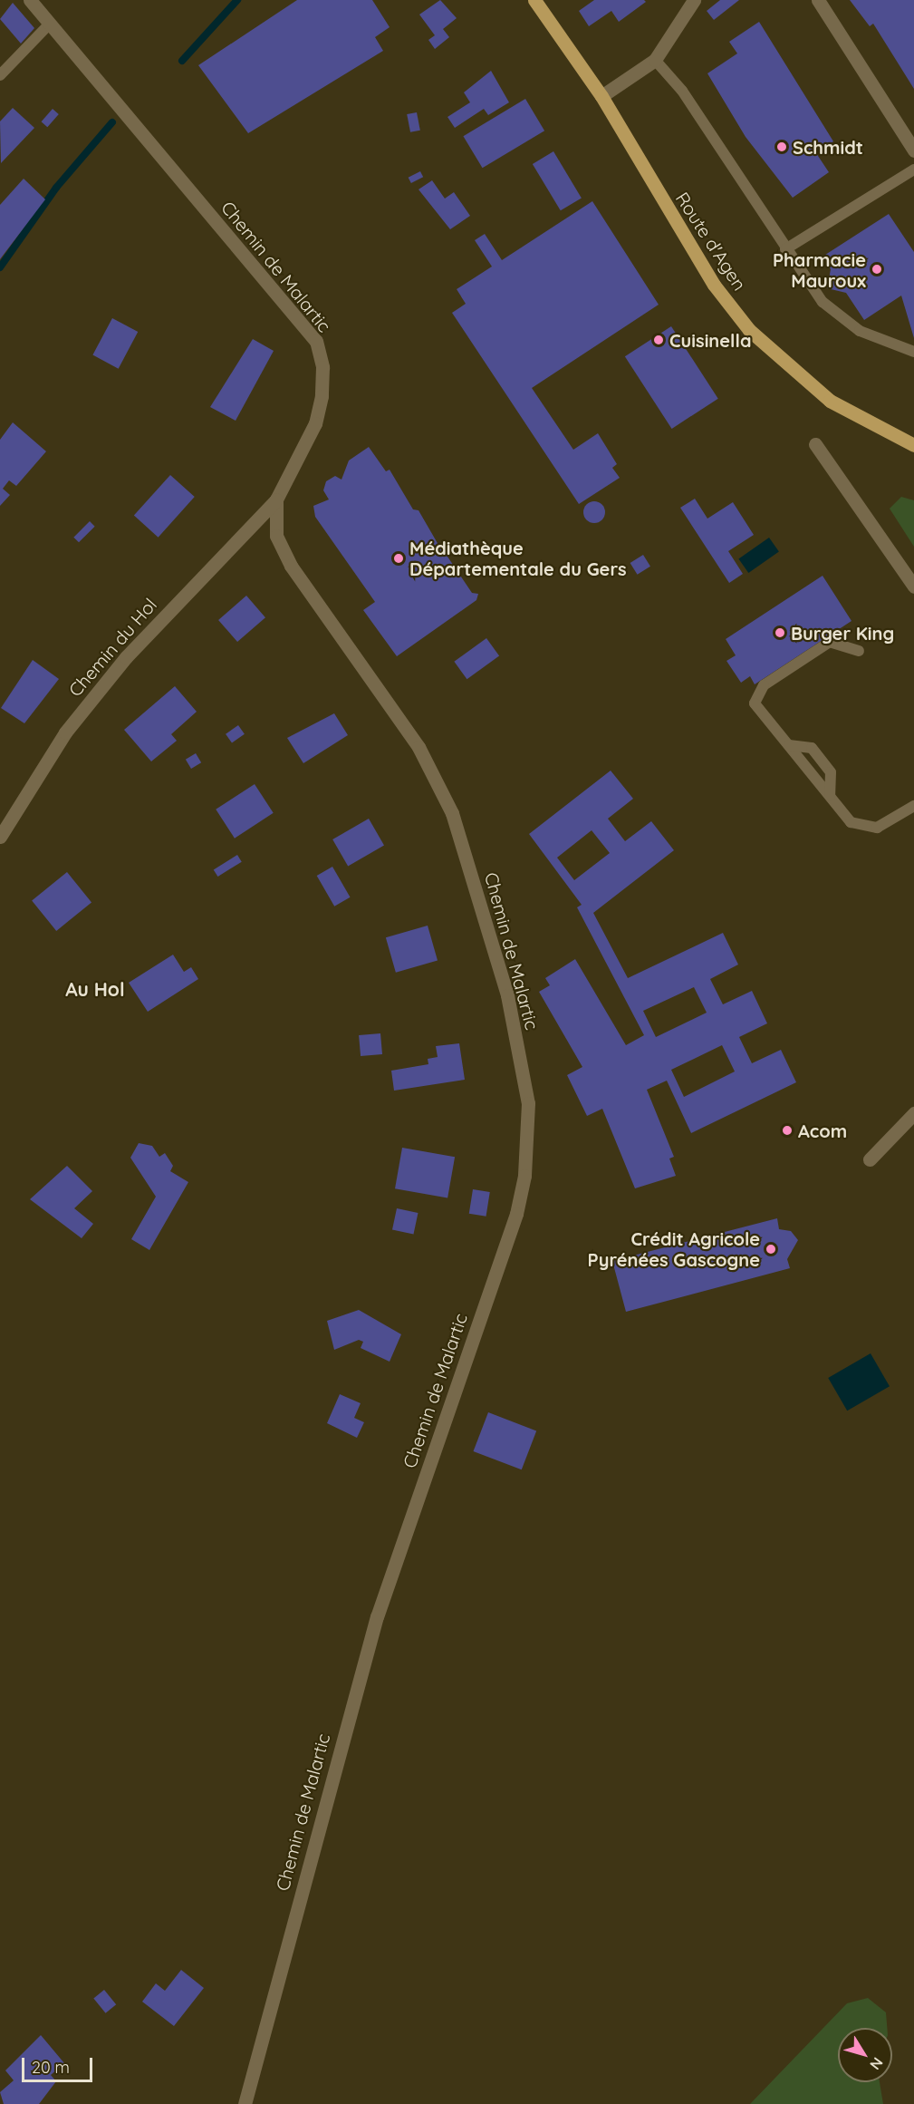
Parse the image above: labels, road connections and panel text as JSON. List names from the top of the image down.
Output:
{
  "streets": {
    "main road": ["Route d'Agen"],
    "street": ["Chemin de Malartic", "Chemin du Hol"]
  },
  "crossings": [
    ["Chemin de Malartic", "Chemin du Hol"]
  ],
  "districts": ["Au Hol"],
  "places": [
    "Schmidt",
    "Pharmacie Mauroux",
    "Cuisinella",
    "Médiathèque Départementale du Gers",
    "Burger King",
    "Acom",
    "Crédit Agricole Pyrénées Gascogne"
  ],
  "scale_bar": "20 m",
  "north": "bottom right"
}
